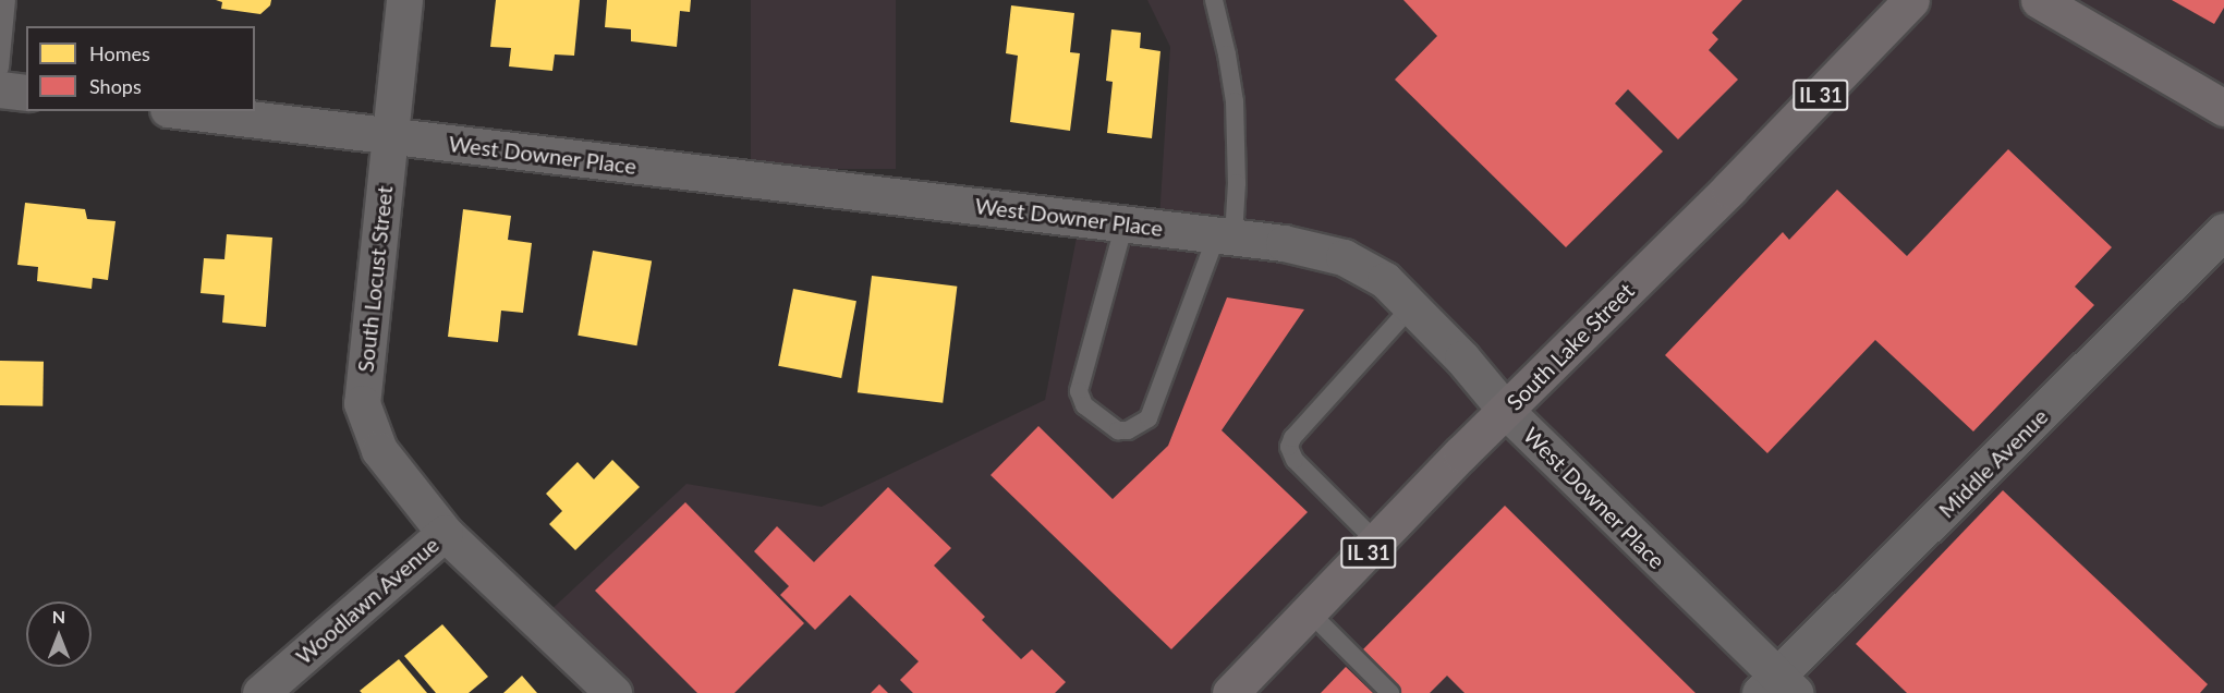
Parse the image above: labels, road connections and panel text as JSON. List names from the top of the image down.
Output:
{
  "streets": {
    "main road": ["IL 31", "South Lake Street"],
    "street": [
      "West Downer Place",
      "South Locust Street",
      "Middle Avenue",
      "Woodlawn Avenue"
    ]
  },
  "crossings": [
    ["West Downer Place", "South Locust Street"],
    ["West Downer Place", "South Lake Street"],
    ["West Downer Place", "Middle Avenue"],
    ["South Locust Street", "Woodlawn Avenue"]
  ],
  "legend": ["Homes", "Shops"],
  "north": "top"
}
